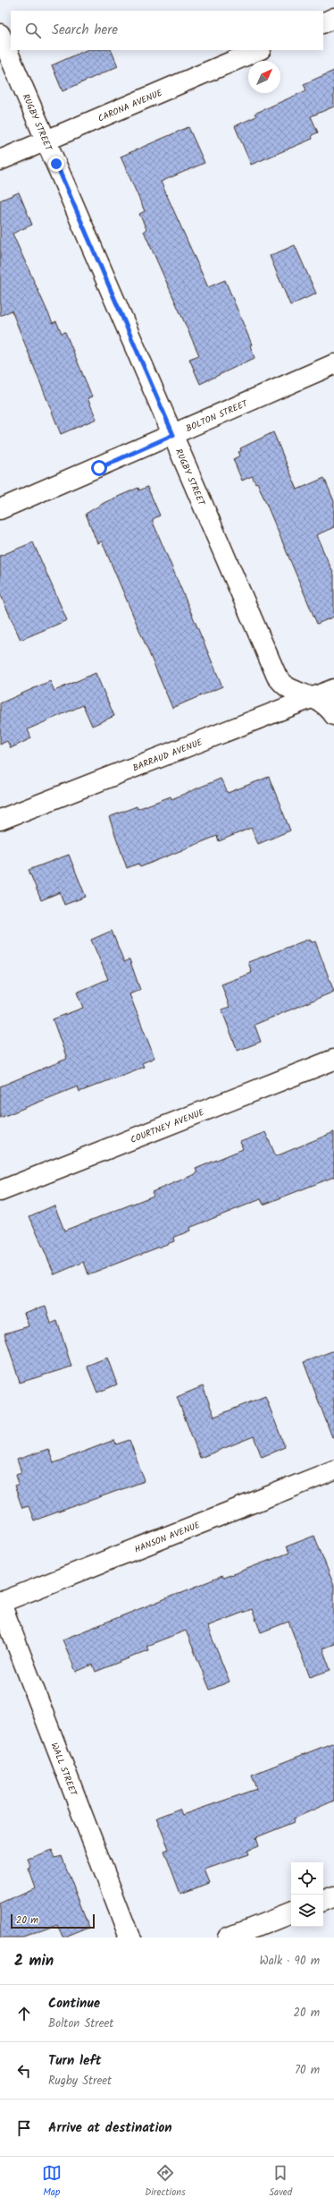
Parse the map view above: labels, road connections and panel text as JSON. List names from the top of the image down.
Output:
{
  "streets": {
    "street": [
      "CARONA AVENUE",
      "RUGBY STREET",
      "BOLTON STREET",
      "BARRAUD AVENUE",
      "COURTNEY AVENUE",
      "HANSON AVENUE",
      "WALL STREET"
    ]
  },
  "crossings": [
    ["CARONA AVENUE", "RUGBY STREET"],
    ["RUGBY STREET", "BOLTON STREET"],
    ["RUGBY STREET", "BARRAUD AVENUE"],
    ["HANSON AVENUE", "WALL STREET"]
  ],
  "scale_bar": "20 m",
  "north": "top right",
  "page": {
    "search": "Search here",
    "scale": "20 m",
    "heading": ["2 min", "Walk · 90 m"],
    "list": [
      ["Continue", "Bolton Street", "20 m"],
      ["Turn left", "Rugby Street", "70 m"],
      "Arrive at destination"
    ],
    "nav": ["Map", "Directions", "Saved"]
  }
}
